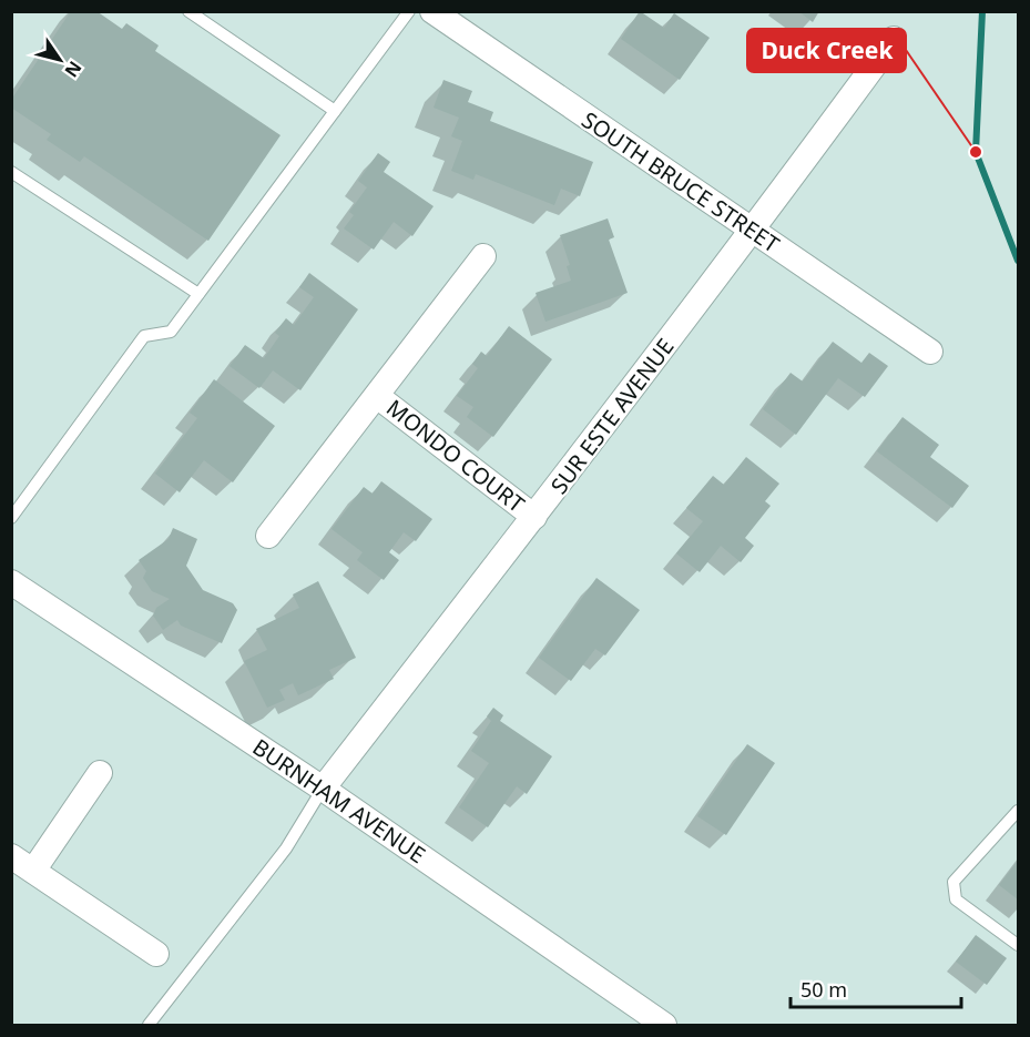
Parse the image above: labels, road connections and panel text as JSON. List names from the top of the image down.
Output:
{
  "streets": {
    "street": [
      "SOUTH BRUCE STREET",
      "SUR ESTE AVENUE",
      "MONDO COURT",
      "BURNHAM AVENUE"
    ]
  },
  "crossings": [
    ["SOUTH BRUCE STREET", "SUR ESTE AVENUE"],
    ["SUR ESTE AVENUE", "MONDO COURT"],
    ["SUR ESTE AVENUE", "BURNHAM AVENUE"]
  ],
  "places": ["Duck Creek"],
  "scale_bar": "50 m",
  "north": "bottom right"
}
